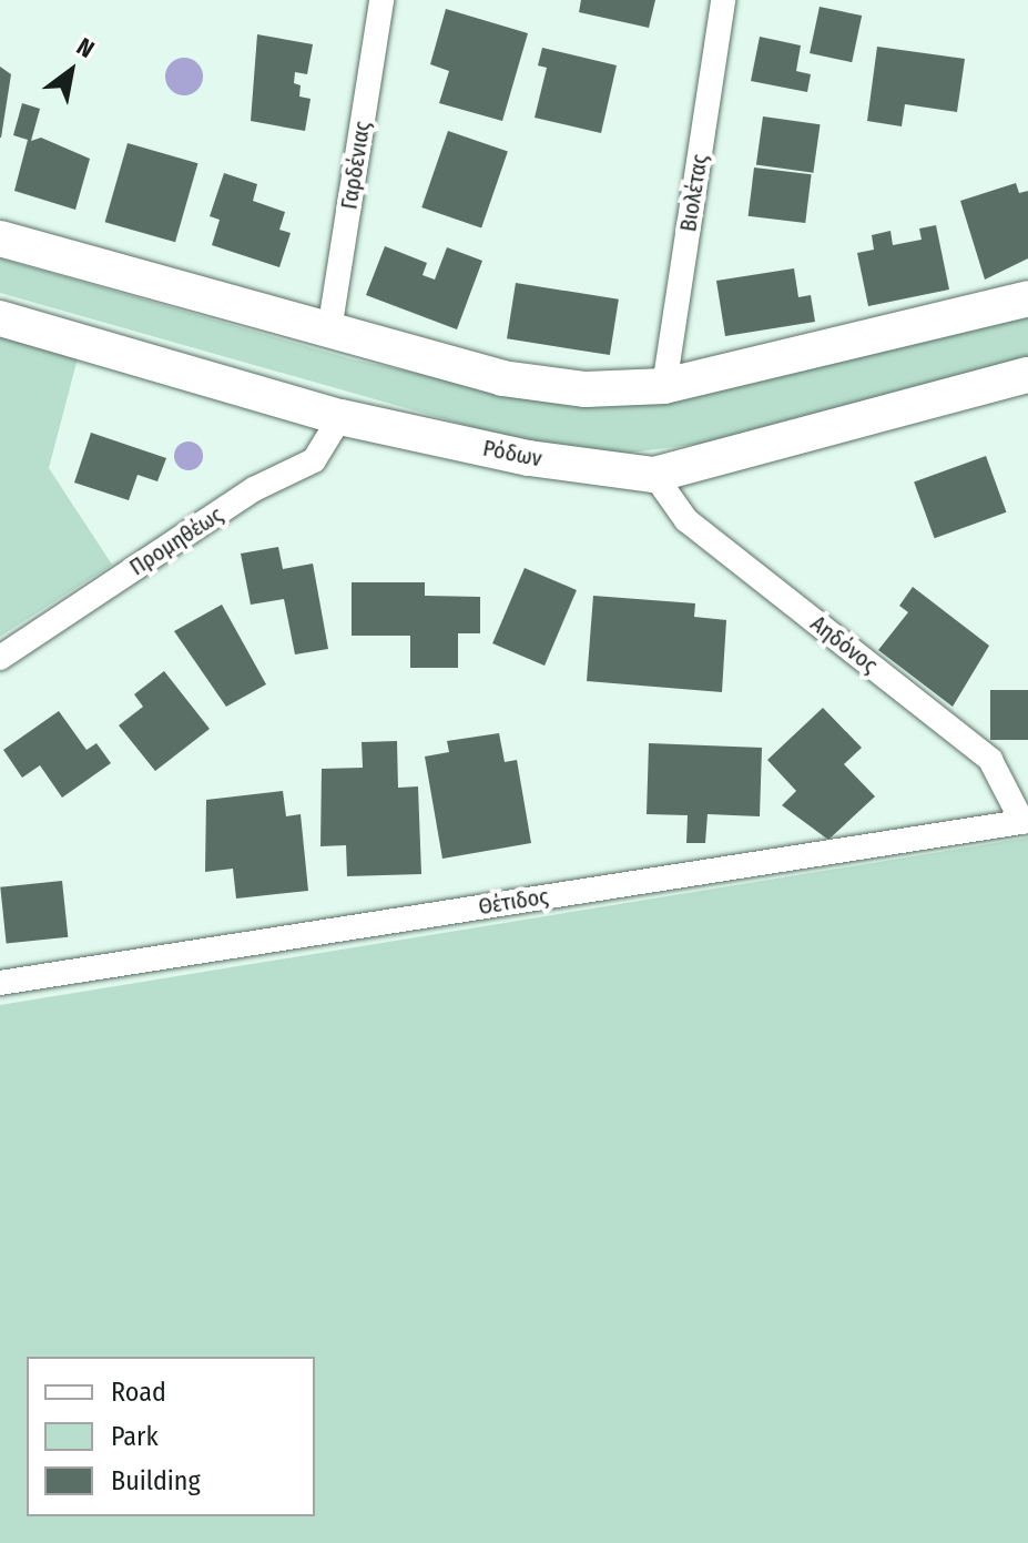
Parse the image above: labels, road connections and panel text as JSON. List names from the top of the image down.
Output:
{
  "streets": {
    "street": [
      "Γαρδένιας",
      "Βιολέτας",
      "Ρόδων",
      "Προμηθέως",
      "Αηδόνος",
      "Θέτιδος"
    ]
  },
  "crossings": [
    ["Ρόδων", "Προμηθέως"],
    ["Ρόδων", "Αηδόνος"],
    ["Αηδόνος", "Θέτιδος"]
  ],
  "legend": ["Road", "Park", "Building"],
  "north": "top right"
}
